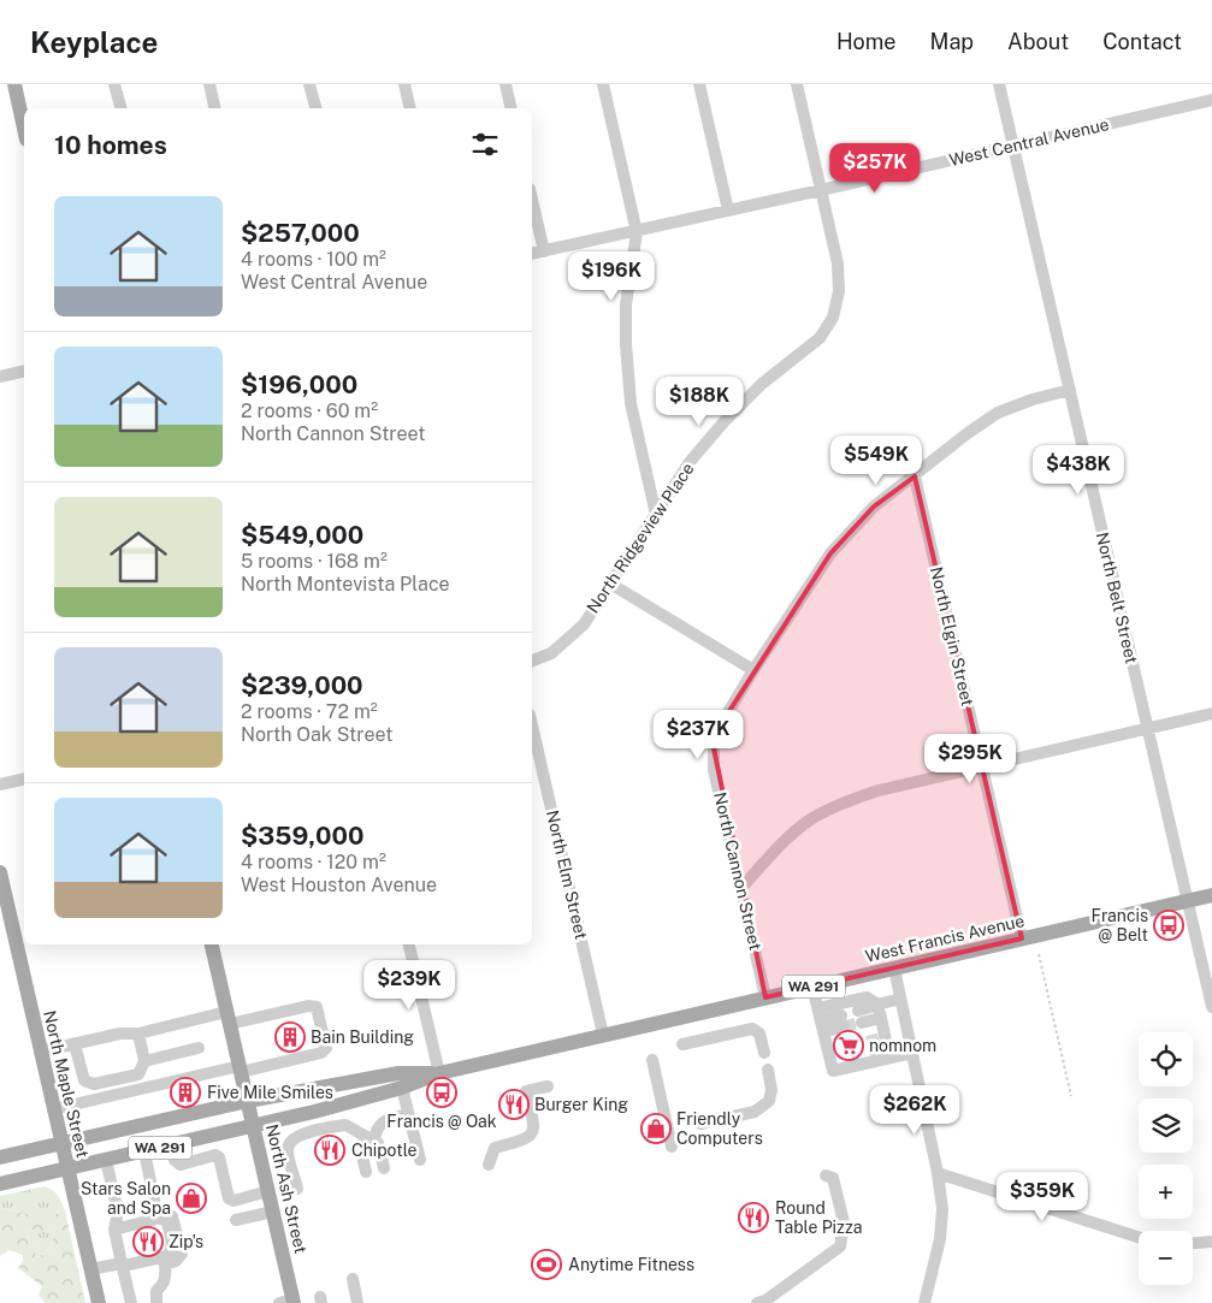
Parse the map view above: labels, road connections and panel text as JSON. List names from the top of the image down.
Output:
{
  "streets": {
    "main road": [
      "West Francis Avenue",
      "WA 291",
      "North Maple Street",
      "North Ash Street"
    ],
    "street": [
      "West Central Avenue",
      "North Ridgeview Place",
      "North Belt Street",
      "North Elgin Street",
      "North Cannon Street",
      "North Elm Street"
    ]
  },
  "crossings": [
    ["West Central Avenue", "North Ridgeview Place"],
    ["West Central Avenue", "North Belt Street"],
    ["North Belt Street", "North Cannon Street"],
    ["North Belt Street", "West Francis Avenue"],
    ["North Elgin Street", "North Cannon Street"],
    ["North Elgin Street", "West Francis Avenue"],
    ["North Cannon Street", "West Francis Avenue"],
    ["North Elm Street", "West Francis Avenue"],
    ["West Francis Avenue", "North Maple Street"],
    ["West Francis Avenue", "North Ash Street"]
  ],
  "places": {
    "bus stop": ["Francis @ Belt", "Francis @ Oak"],
    "building": ["Bain Building", "Five Mile Smiles"],
    "supermarket": ["nomnom"],
    "restaurant": [
      "Burger King",
      "Chipotle",
      "Round Table Pizza",
      "Zip's"
    ],
    "shop": ["Friendly Computers", "Stars Salon and Spa"],
    "sports": ["Anytime Fitness"]
  },
  "page": {
    "header": "Keyplace",
    "nav": [
      "Home",
      "Map",
      "About",
      "Contact"
    ],
    "heading": "10 homes",
    "price": [
      "$257K",
      "$196K",
      "$188K",
      "$549K",
      "$438K",
      "$237K",
      "$295K",
      "$239K",
      "$262K",
      "$359K"
    ],
    "list": [
      {
        "name": "$257,000",
        "note": "4 rooms · 100 m² · West Central Avenue"
      },
      {
        "name": "$196,000",
        "note": "2 rooms · 60 m² · North Cannon Street"
      },
      {
        "name": "$549,000",
        "note": "5 rooms · 168 m² · North Montevista Place"
      },
      {
        "name": "$239,000",
        "note": "2 rooms · 72 m² · North Oak Street"
      },
      {
        "name": "$359,000",
        "note": "4 rooms · 120 m² · West Houston Avenue"
      }
    ],
    "map_buttons": ["+", "−"]
  }
}
